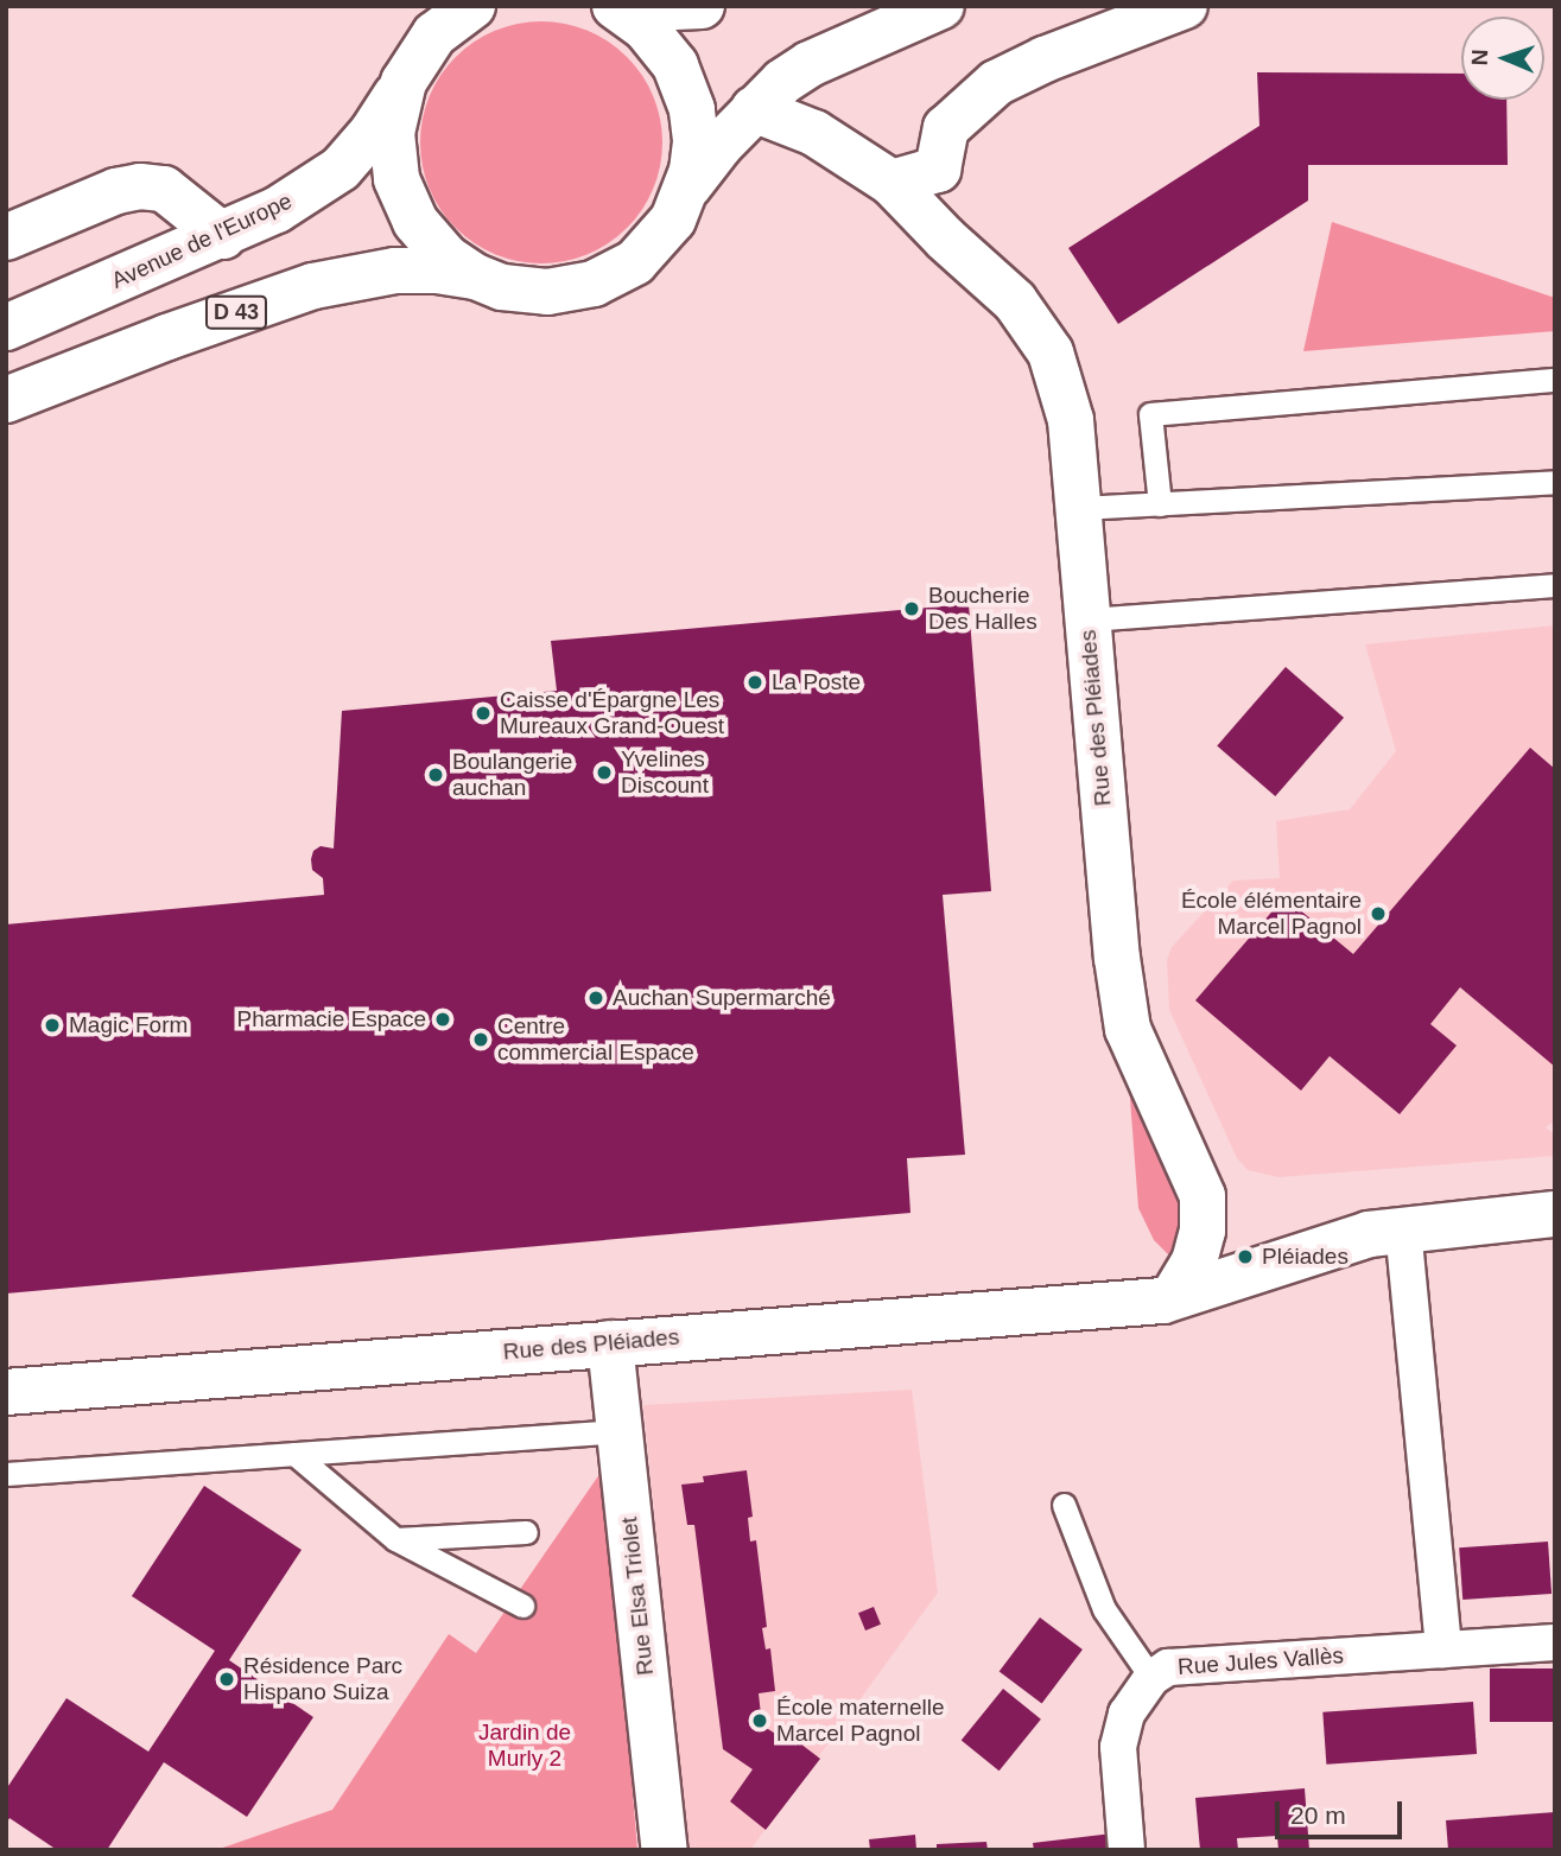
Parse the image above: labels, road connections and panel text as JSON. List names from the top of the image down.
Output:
{
  "streets": {
    "street": [
      "Avenue de l'Europe",
      "D 43",
      "Rue des Pléiades",
      "Rue Elsa Triolet",
      "Rue Jules Vallès"
    ]
  },
  "crossings": [
    ["Rue des Pléiades", "Rue Elsa Triolet"]
  ],
  "parks": ["Jardin de Murly 2"],
  "places": [
    "Boucherie Des Halles",
    "La Poste",
    "Caisse d'Épargne Les Mureaux Grand-Ouest",
    "Yvelines Discount",
    "Boulangerie auchan",
    "École élémentaire Marcel Pagnol",
    "Auchan Supermarché",
    "Pharmacie Espace",
    "Magic Form",
    "Centre commercial Espace",
    "Pléiades",
    "Résidence Parc Hispano Suiza",
    "École maternelle Marcel Pagnol"
  ],
  "scale_bar": "20 m",
  "north": "left"
}
